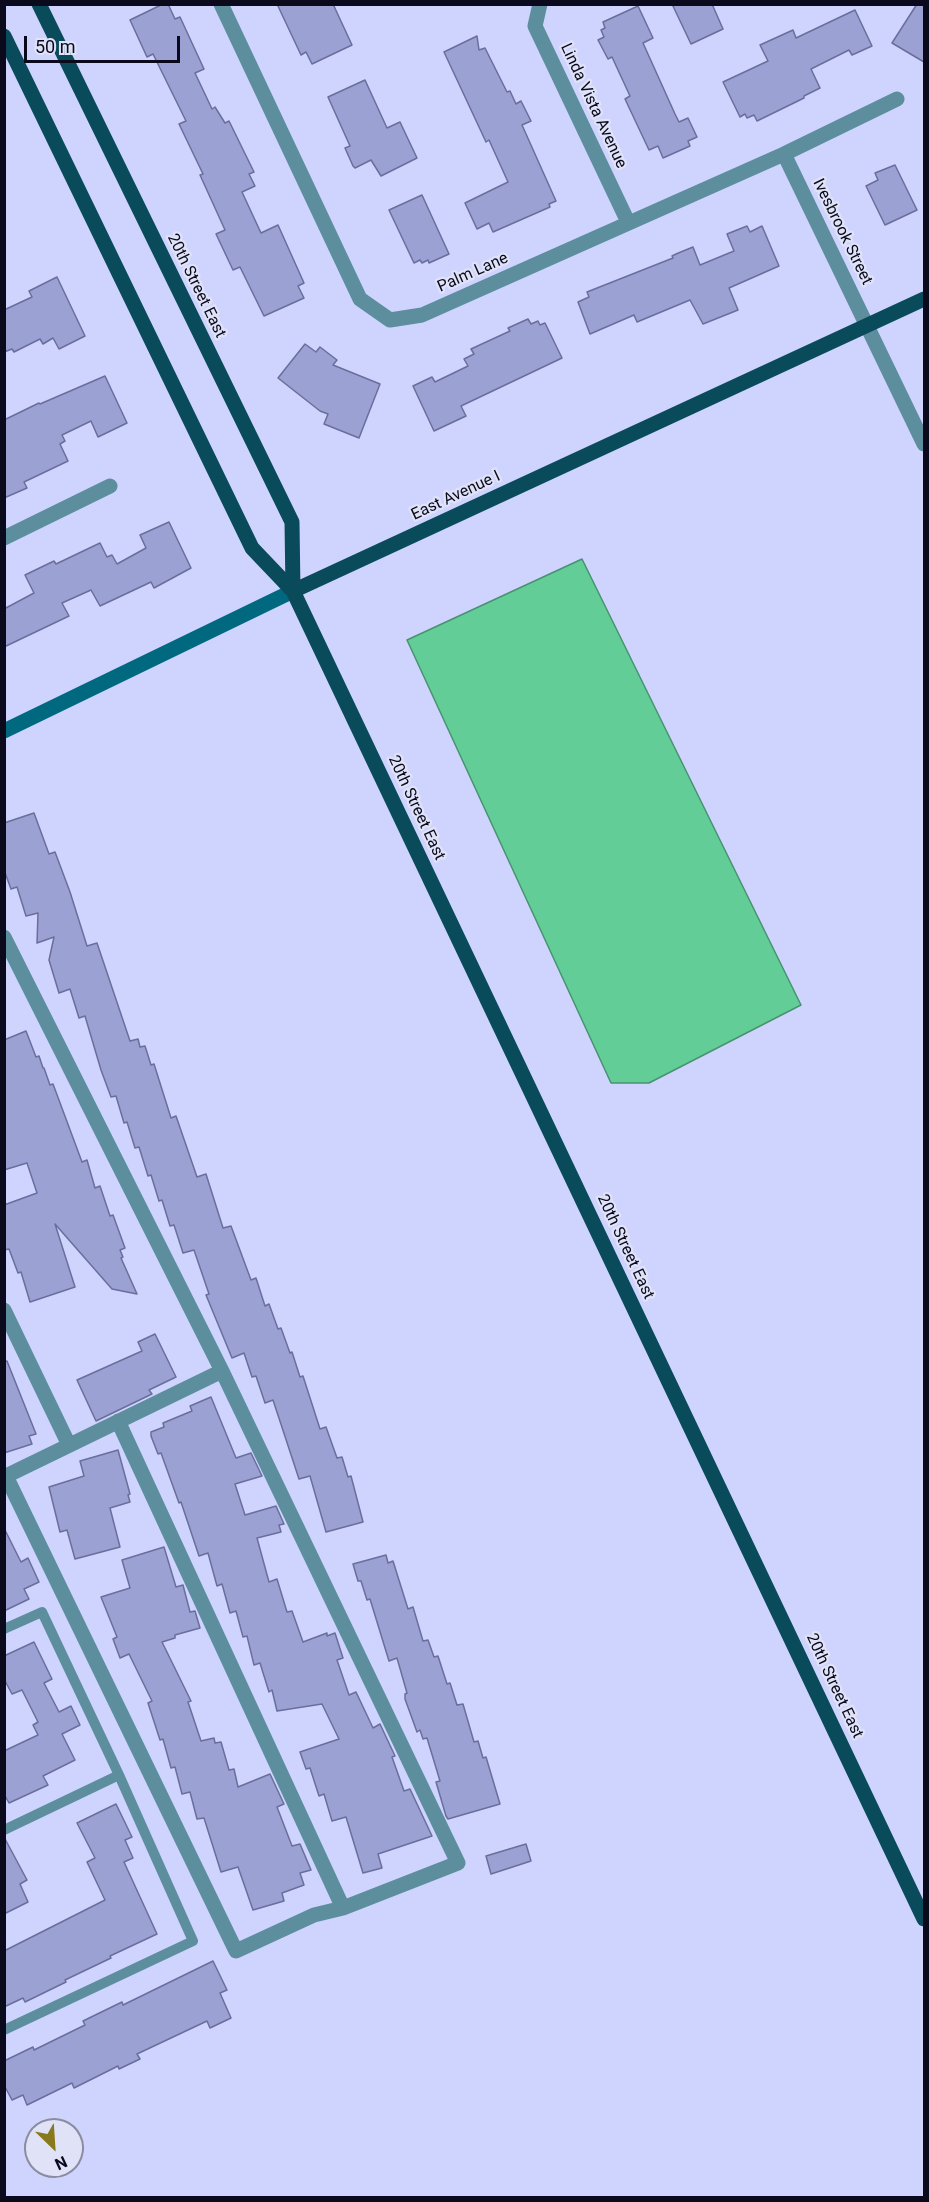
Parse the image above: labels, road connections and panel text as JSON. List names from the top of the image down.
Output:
{
  "streets": {
    "main road": ["20th Street East", "East Avenue I"],
    "street": ["Linda Vista Avenue", "Ivesbrook Street", "Palm Lane"]
  },
  "crossings": [
    ["Linda Vista Avenue", "Palm Lane"],
    ["Ivesbrook Street", "Palm Lane"],
    ["Ivesbrook Street", "East Avenue I"],
    ["20th Street East", "East Avenue I"]
  ],
  "scale_bar": "50 m",
  "north": "bottom right"
}
